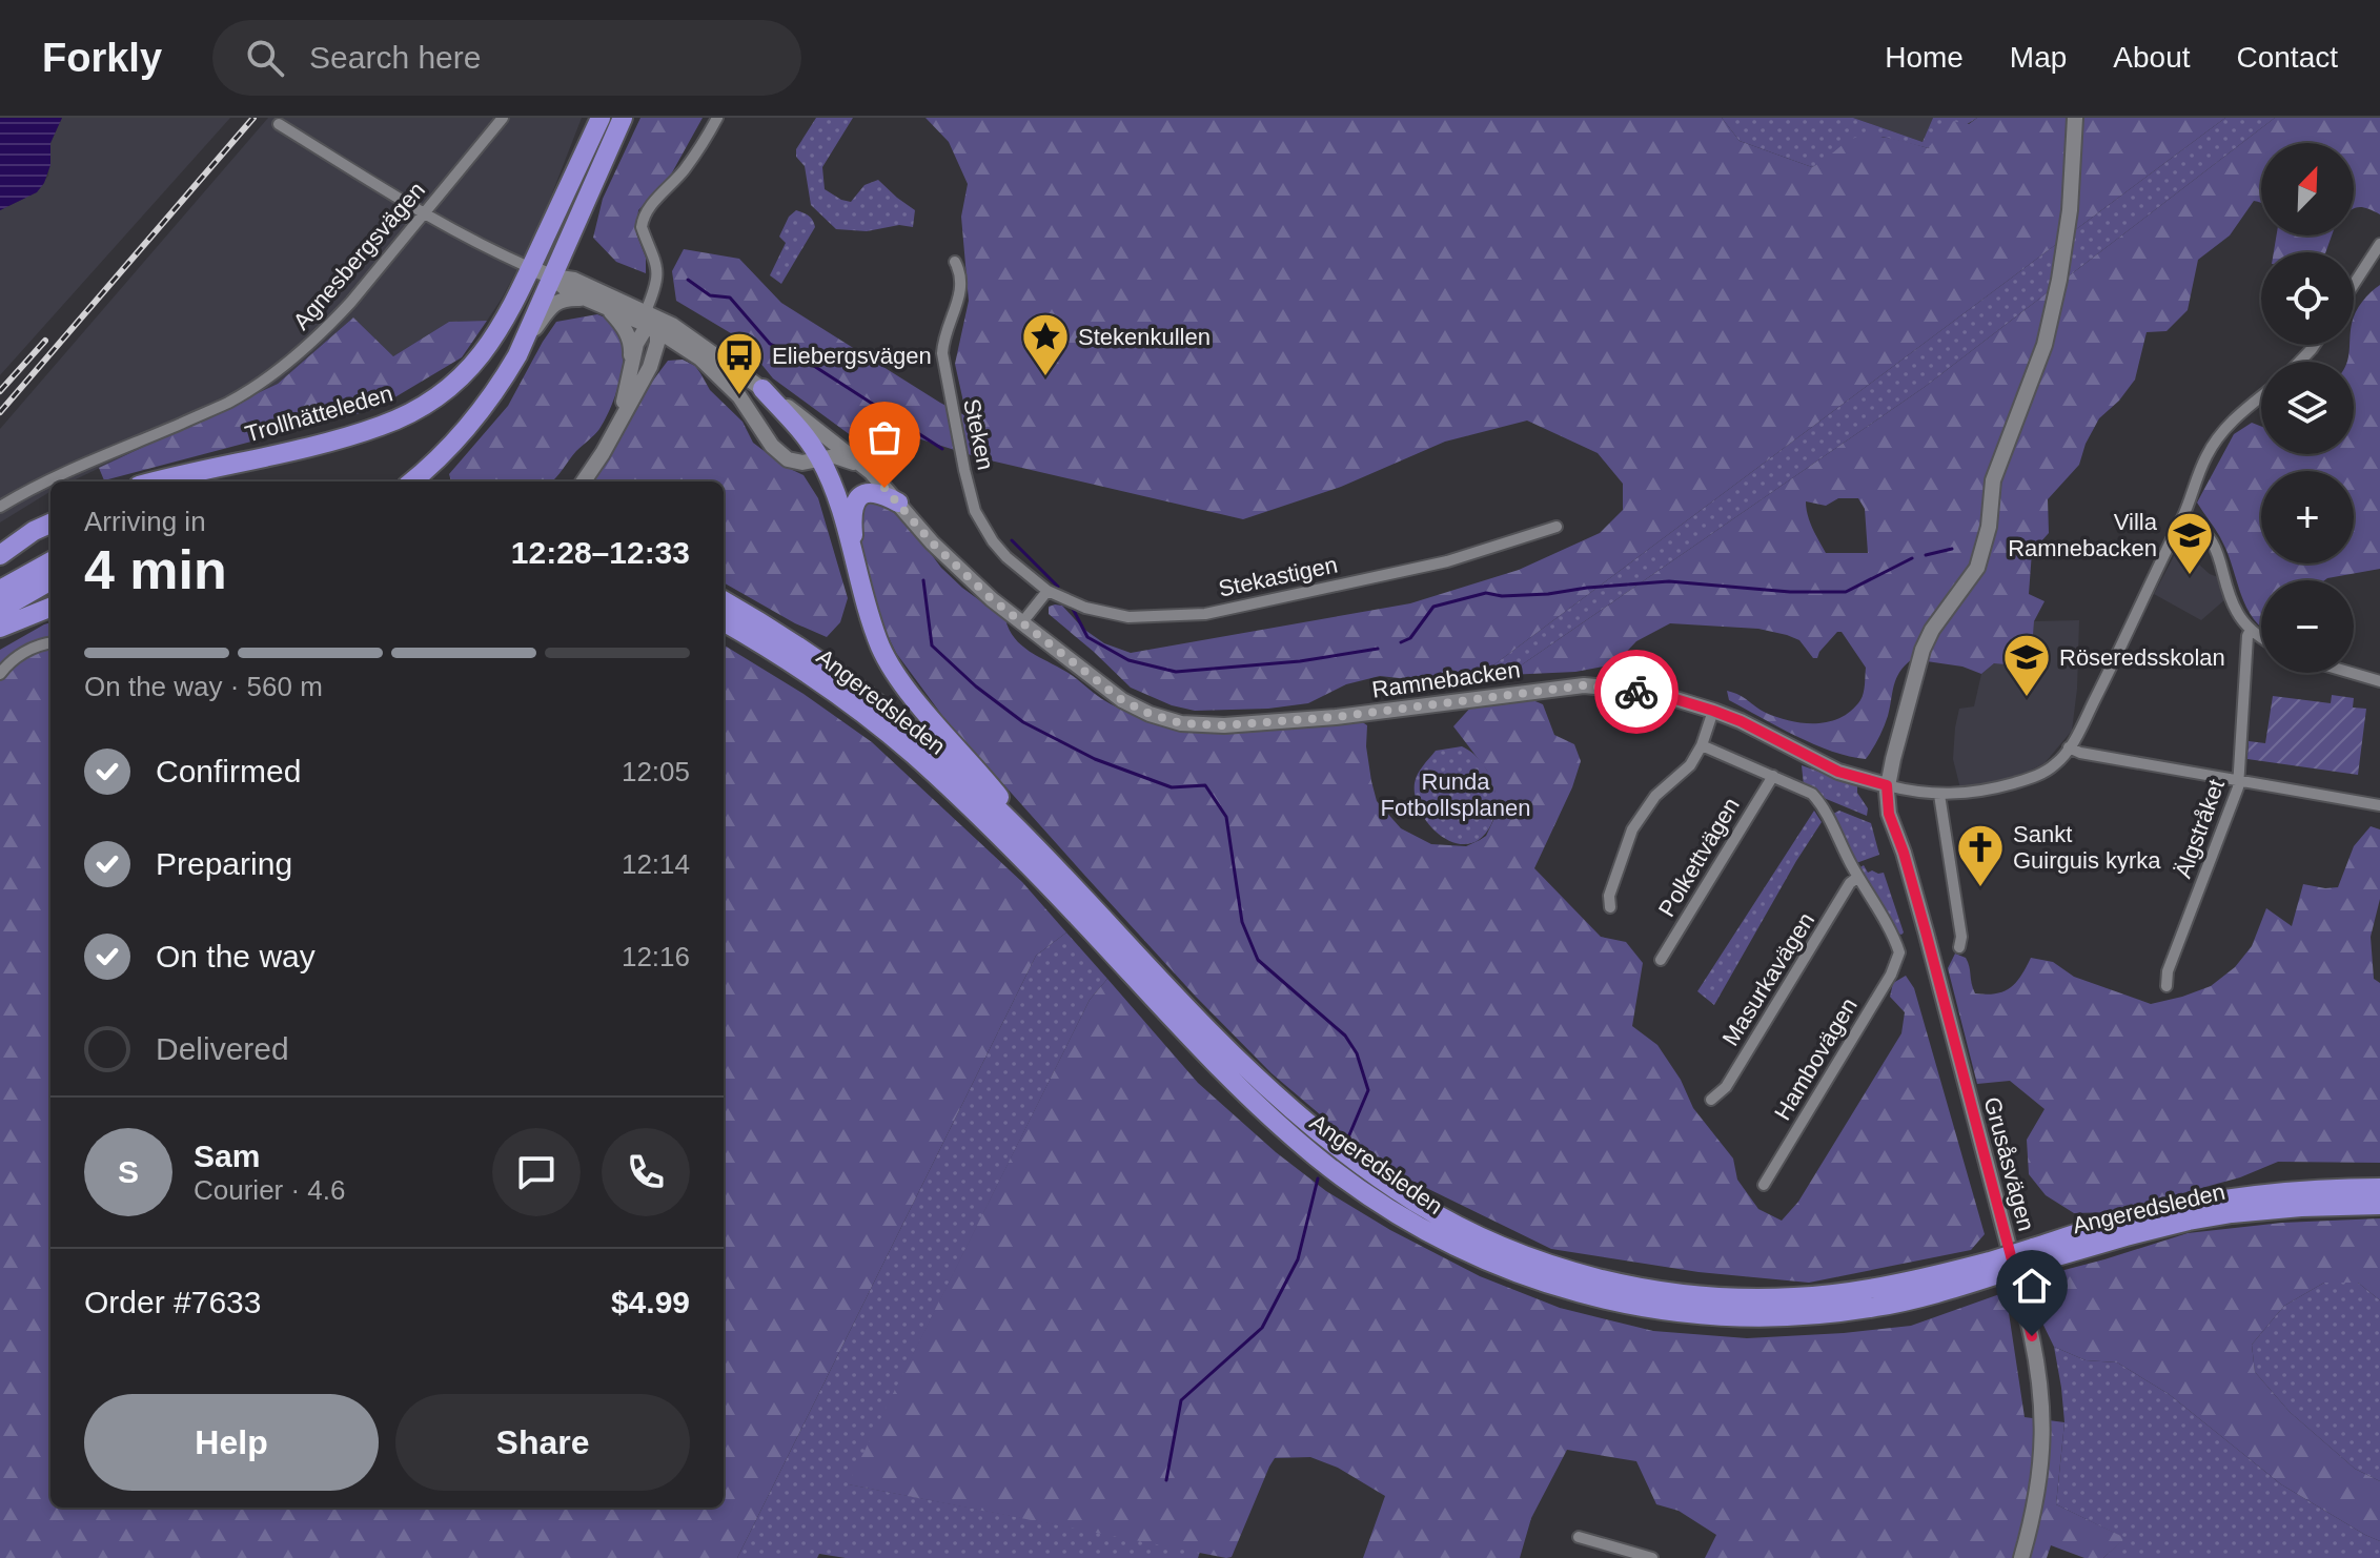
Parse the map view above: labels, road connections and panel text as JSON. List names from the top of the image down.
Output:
{
  "streets": {
    "highway": ["Trollhätteleden", "Angeredsleden"],
    "street": [
      "Agnesbergsvägen",
      "Steken",
      "Stekastigen",
      "Ramnebacken",
      "Älgstråket",
      "Polkettvägen",
      "Masurkavägen",
      "Hambovägen",
      "Grusåsvägen"
    ]
  },
  "crossings": [
    ["Trollhätteleden", "Ramnebacken"],
    ["Steken", "Stekastigen"],
    ["Ramnebacken", "Grusåsvägen"],
    ["Masurkavägen", "Hambovägen"]
  ],
  "parks": ["Runda Fotbollsplanen"],
  "places": {
    "place": ["Stekenkullen"],
    "bus stop": ["Eliebergsvägen"],
    "school or university": ["Villa Ramnebacken", "Röseredsskolan"],
    "church": ["Sankt Guirguis kyrka"]
  },
  "north": "top right",
  "page": {
    "header": "Forkly",
    "search": "Search here",
    "nav": [
      "Home",
      "Map",
      "About",
      "Contact"
    ],
    "map_buttons": ["+", "−"],
    "heading": ["4 min", "Arriving in", "12:28–12:33"],
    "panel": [
      "Sam",
      "Courier · 4.6",
      "Order #7633",
      "$4.99"
    ],
    "bar": "On the way · 560 m",
    "list": [
      ["Confirmed", "12:05"],
      ["Preparing", "12:14"],
      ["On the way", "12:16"],
      "Delivered"
    ],
    "round": "S",
    "buttons": ["Help", "Share"]
  }
}
